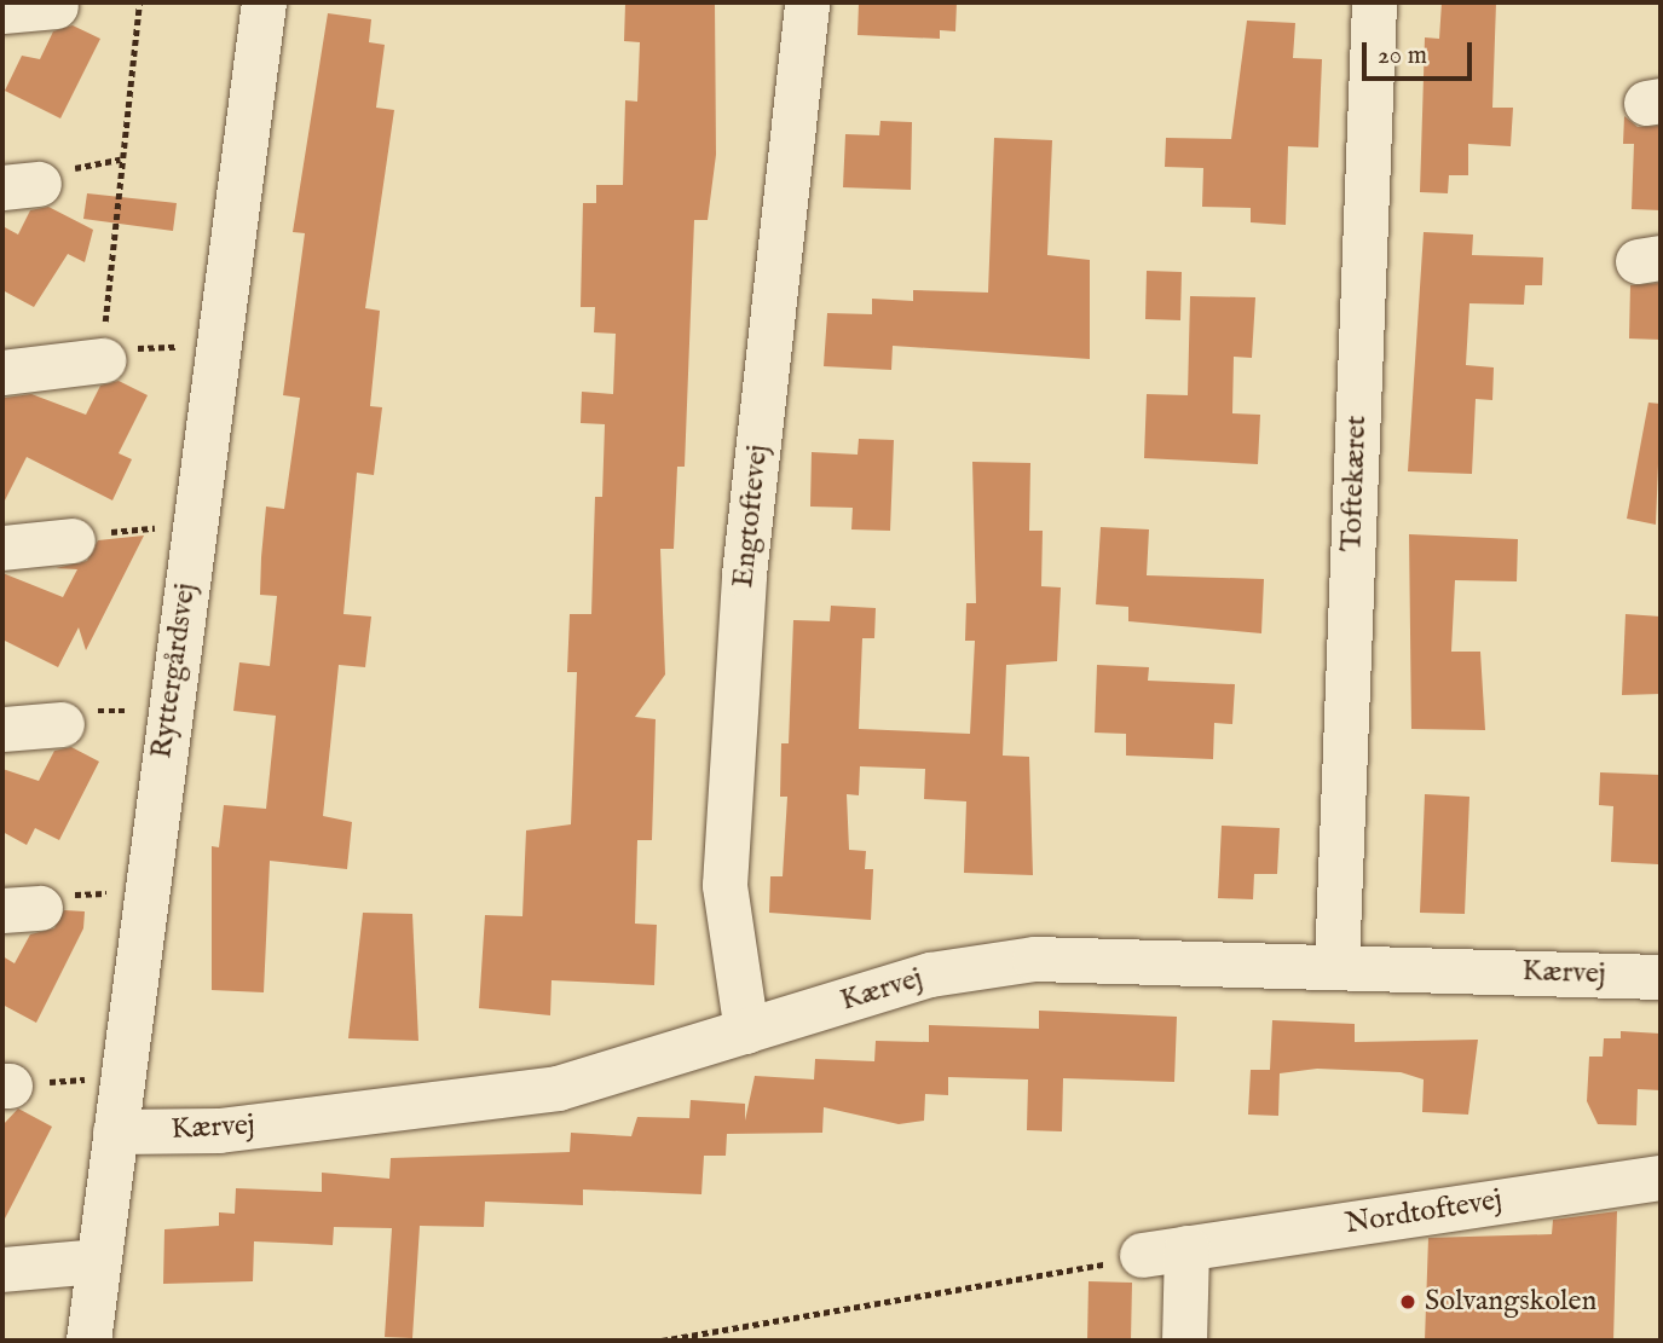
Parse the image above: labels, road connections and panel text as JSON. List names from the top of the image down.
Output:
{
  "streets": {
    "street": [
      "Toftekæret",
      "Engtoftevej",
      "Ryttergårdsvej",
      "Kærvej",
      "Nordtoftevej"
    ]
  },
  "crossings": [
    ["Toftekæret", "Kærvej"],
    ["Engtoftevej", "Kærvej"],
    ["Ryttergårdsvej", "Kærvej"]
  ],
  "places": ["Solvangskolen"],
  "scale_bar": "20 m"
}
